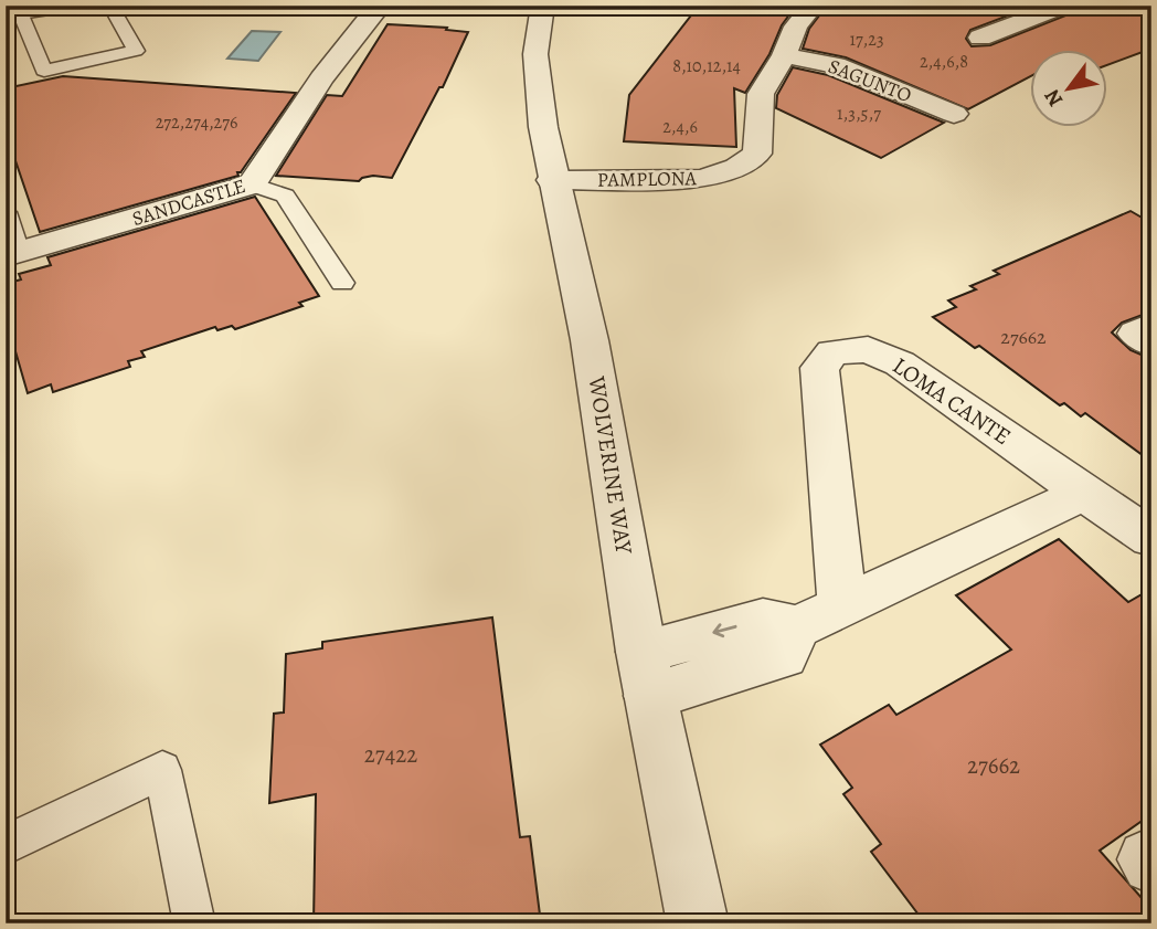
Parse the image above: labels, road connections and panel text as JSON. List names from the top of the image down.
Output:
{
  "streets": {
    "street": [
      "SAGUNTO",
      "PAMPLONA",
      "SANDCASTLE",
      "LOMA CANTE",
      "WOLVERINE WAY"
    ]
  },
  "crossings": [
    ["SAGUNTO", "PAMPLONA"],
    ["PAMPLONA", "WOLVERINE WAY"]
  ],
  "house_numbers": [
    "17,23",
    "2,4,6,8",
    "8,10,12,14",
    "1,3,5,7",
    "272,274,276",
    "2,4,6",
    "27662",
    "27422",
    "27662"
  ],
  "north": "bottom left"
}
